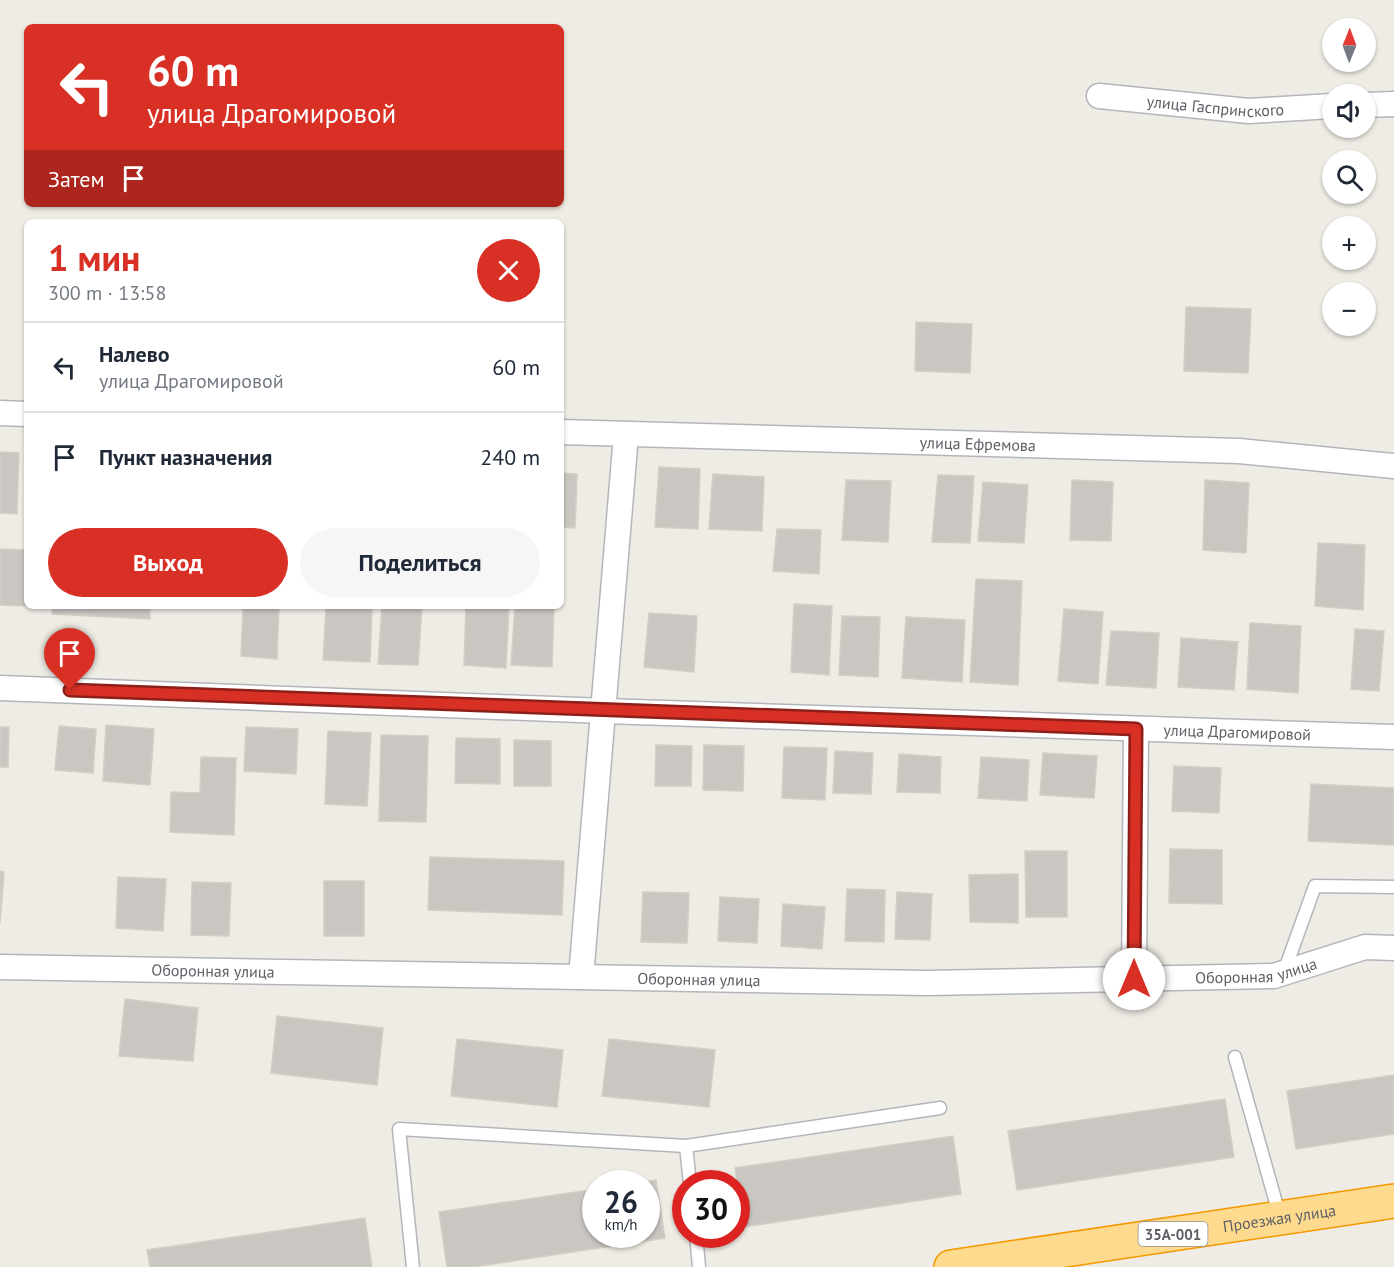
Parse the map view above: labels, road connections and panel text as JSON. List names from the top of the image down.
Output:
{
  "streets": {
    "highway": ["Проезжая улица", "35А-001"],
    "street": [
      "улица Гаспринского",
      "улица Ефремова",
      "улица Драгомировой",
      "Оборонная улица"
    ]
  },
  "north": "top",
  "page": {
    "map_buttons": ["+", "−"],
    "turn": ["60 m", "улица Драгомировой"],
    "then": "Затем",
    "heading": ["1 мин", "300 m · 13:58"],
    "list": [
      {
        "name": "Налево",
        "note": "улица Драгомировой",
        "value": "60 m"
      },
      {
        "name": "Пункт назначения",
        "value": "240 m"
      }
    ],
    "buttons": ["Выход", "Поделиться"],
    "speed": "26 km/h",
    "limit": "30"
  }
}
